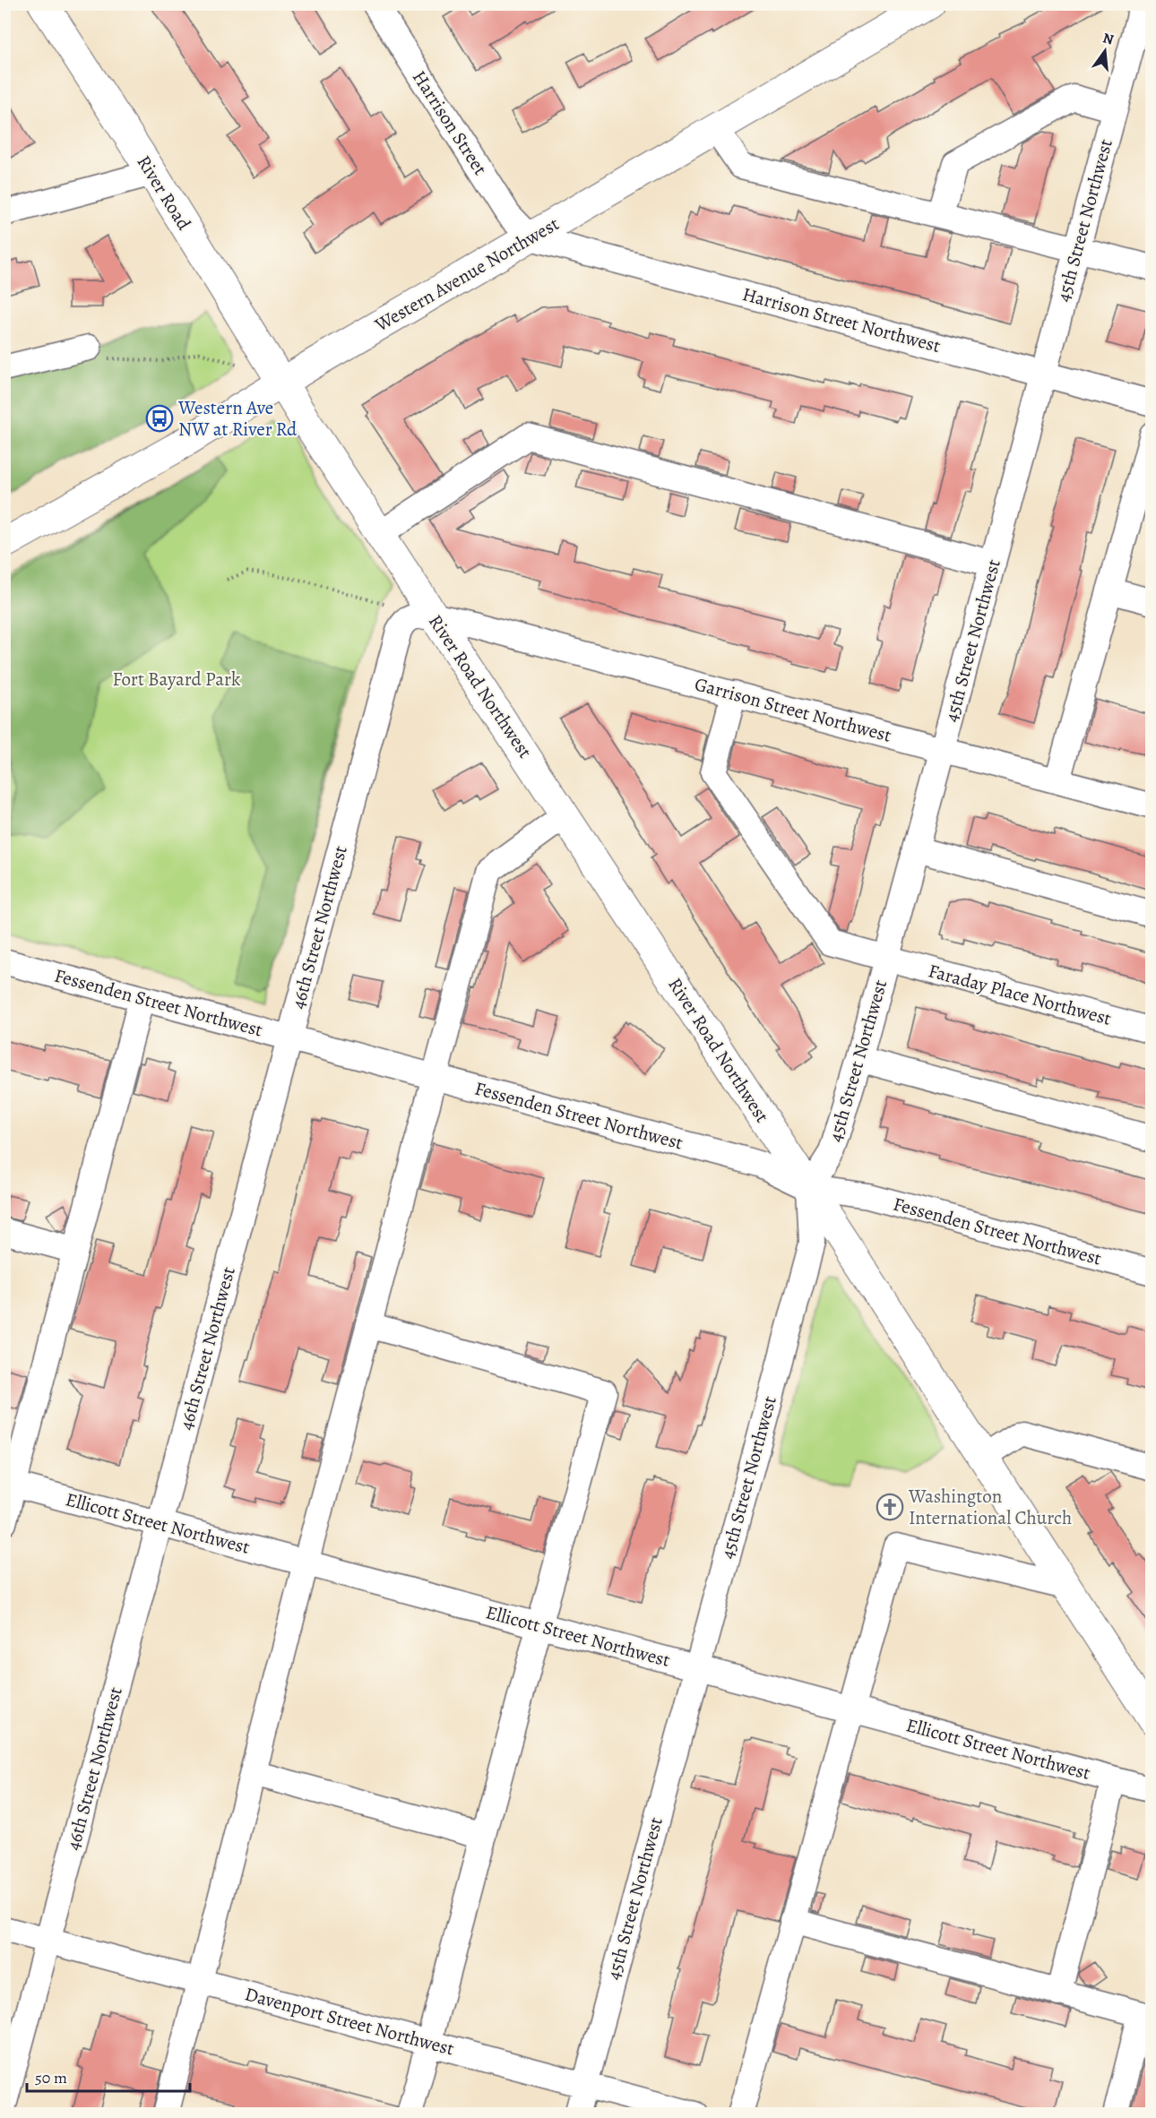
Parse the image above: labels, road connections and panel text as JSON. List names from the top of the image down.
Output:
{
  "streets": {
    "main road": ["River Road", "Western Avenue Northwest", "River Road Northwest"],
    "street": [
      "Harrison Street",
      "45th Street Northwest",
      "Harrison Street Northwest",
      "Garrison Street Northwest",
      "46th Street Northwest",
      "Faraday Place Northwest",
      "Fessenden Street Northwest",
      "Ellicott Street Northwest",
      "Davenport Street Northwest"
    ]
  },
  "crossings": [
    ["Harrison Street", "Western Avenue Northwest"],
    ["Harrison Street", "Harrison Street Northwest"],
    ["River Road", "Western Avenue Northwest"],
    ["River Road", "River Road Northwest"],
    ["45th Street Northwest", "Harrison Street Northwest"],
    ["45th Street Northwest", "River Road Northwest"],
    ["45th Street Northwest", "Garrison Street Northwest"],
    ["45th Street Northwest", "Faraday Place Northwest"],
    ["45th Street Northwest", "Fessenden Street Northwest"],
    ["45th Street Northwest", "Ellicott Street Northwest"],
    ["45th Street Northwest", "Davenport Street Northwest"],
    ["Western Avenue Northwest", "Harrison Street Northwest"],
    ["Western Avenue Northwest", "River Road Northwest"],
    ["River Road Northwest", "Garrison Street Northwest"],
    ["River Road Northwest", "46th Street Northwest"],
    ["River Road Northwest", "Fessenden Street Northwest"],
    ["Garrison Street Northwest", "46th Street Northwest"],
    ["Garrison Street Northwest", "Faraday Place Northwest"],
    ["46th Street Northwest", "Fessenden Street Northwest"],
    ["46th Street Northwest", "Ellicott Street Northwest"],
    ["46th Street Northwest", "Davenport Street Northwest"]
  ],
  "parks": ["Fort Bayard Park"],
  "places": {
    "bus stop": ["Western Ave NW at River Rd"],
    "church": ["Washington International Church"]
  },
  "scale_bar": "50 m",
  "north": "top"
}
